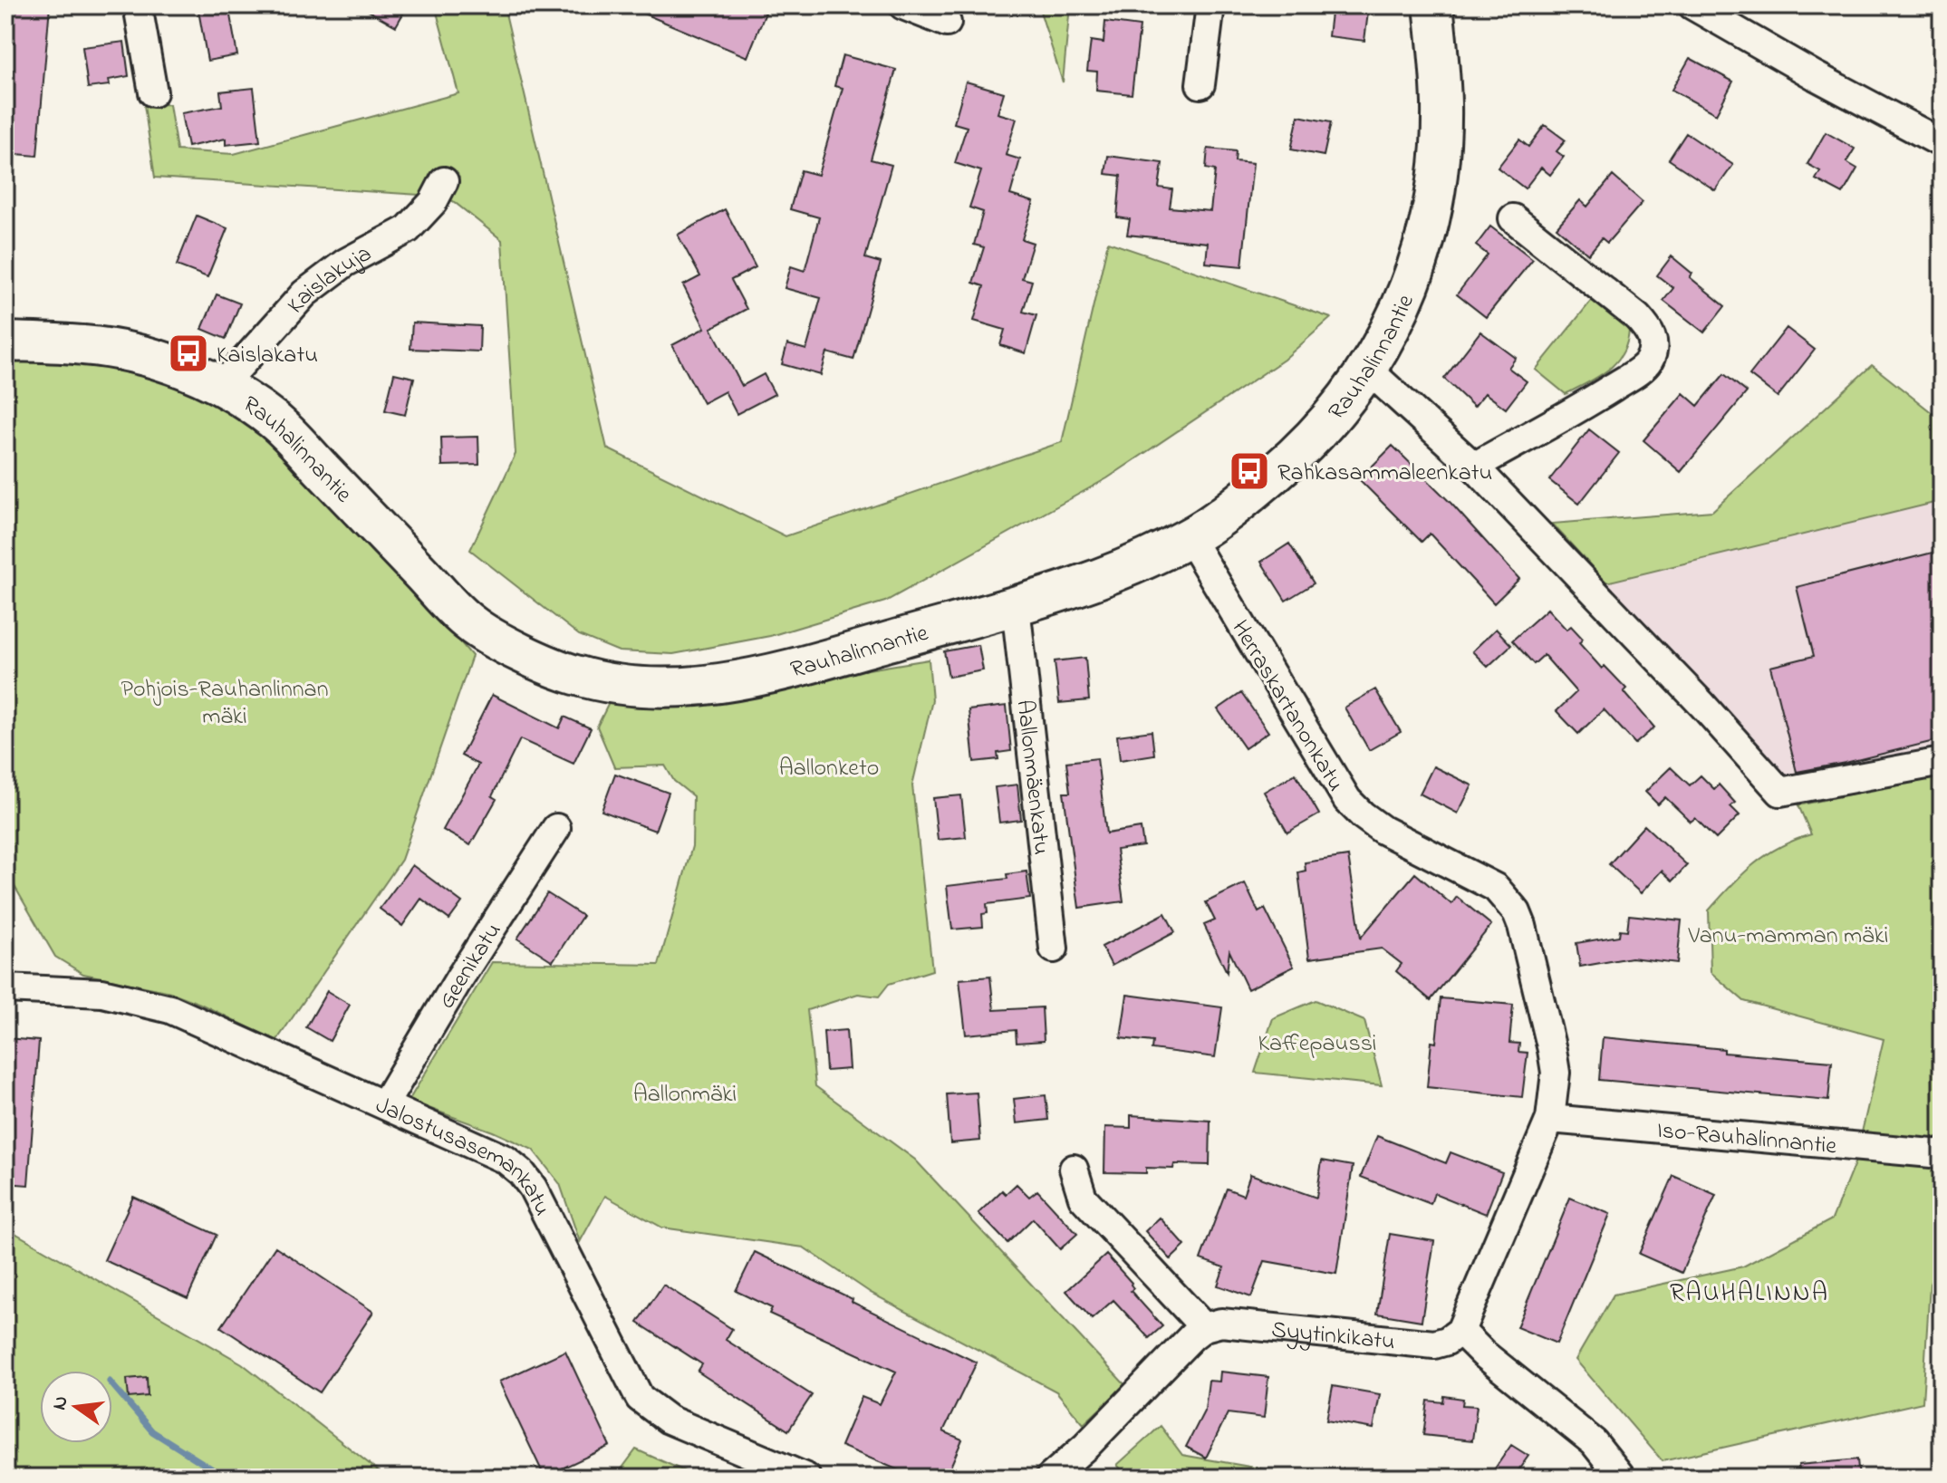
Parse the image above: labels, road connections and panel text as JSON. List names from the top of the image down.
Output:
{
  "streets": {
    "street": [
      "Kaislakuja",
      "Rauhalinnantie",
      "Herraskartanonkatu",
      "Aallonmäenkatu",
      "Geenikatu",
      "Iso-Rauhalinnantie",
      "Jalostusasemankatu",
      "Syytinkikatu"
    ]
  },
  "crossings": [
    ["Kaislakuja", "Rauhalinnantie"],
    ["Rauhalinnantie", "Herraskartanonkatu"],
    ["Rauhalinnantie", "Aallonmäenkatu"],
    ["Herraskartanonkatu", "Iso-Rauhalinnantie"],
    ["Herraskartanonkatu", "Syytinkikatu"],
    ["Geenikatu", "Jalostusasemankatu"]
  ],
  "districts": ["RAUHALINNA"],
  "parks": [
    "Pohjois-Rauhanlinnan mäki",
    "Aallonketo",
    "Vanu-mamman mäki",
    "Kaffepaussi",
    "Aallonmäki"
  ],
  "places": {
    "bus stop": ["Kaislakatu", "Rahkasammaleenkatu"]
  },
  "north": "left"
}
